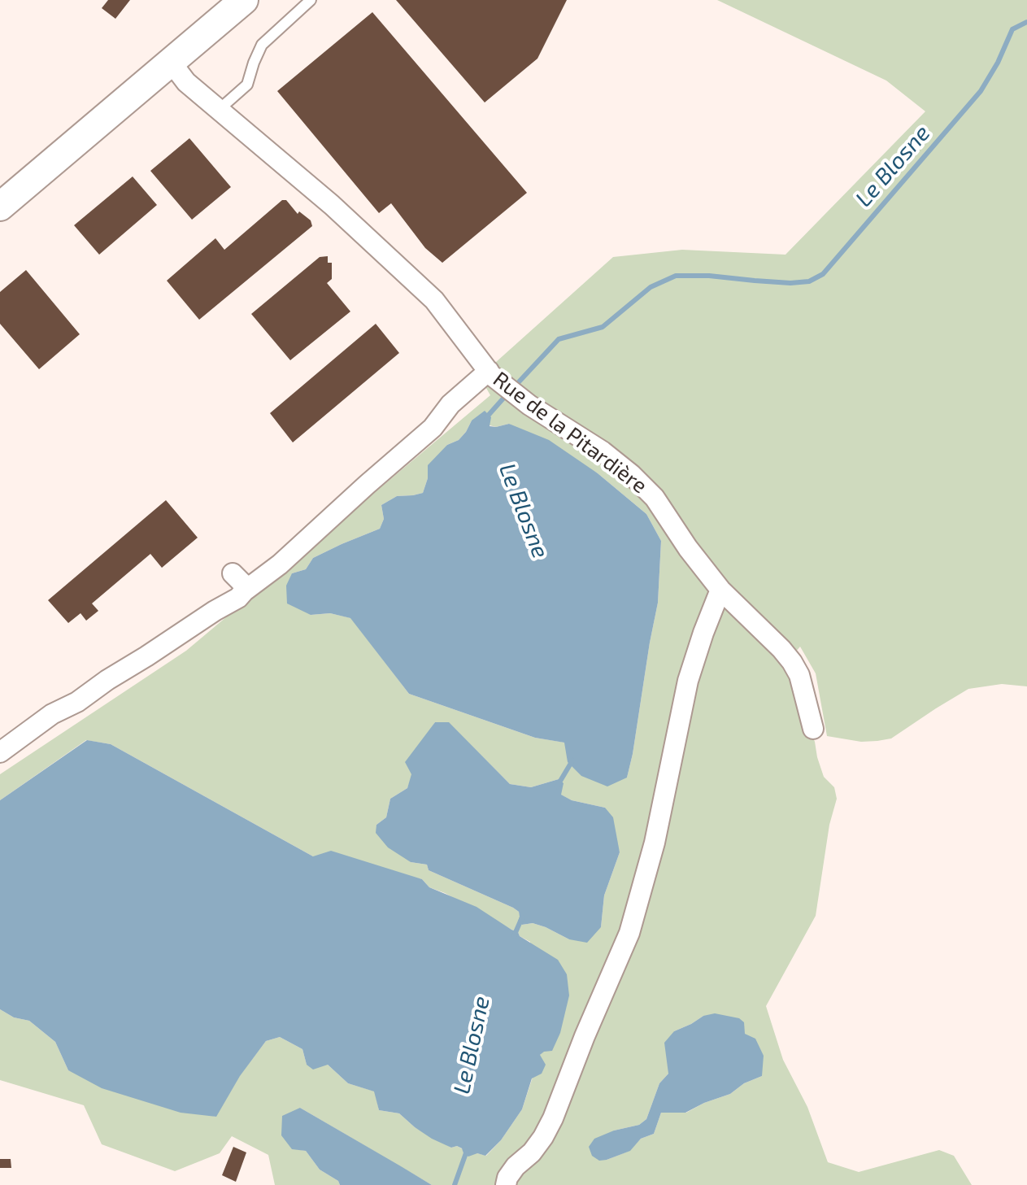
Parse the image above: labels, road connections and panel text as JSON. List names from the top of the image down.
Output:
{
  "streets": {
    "street": ["Rue de la Pitardière"]
  },
  "water": ["Le Blosne"]
}
